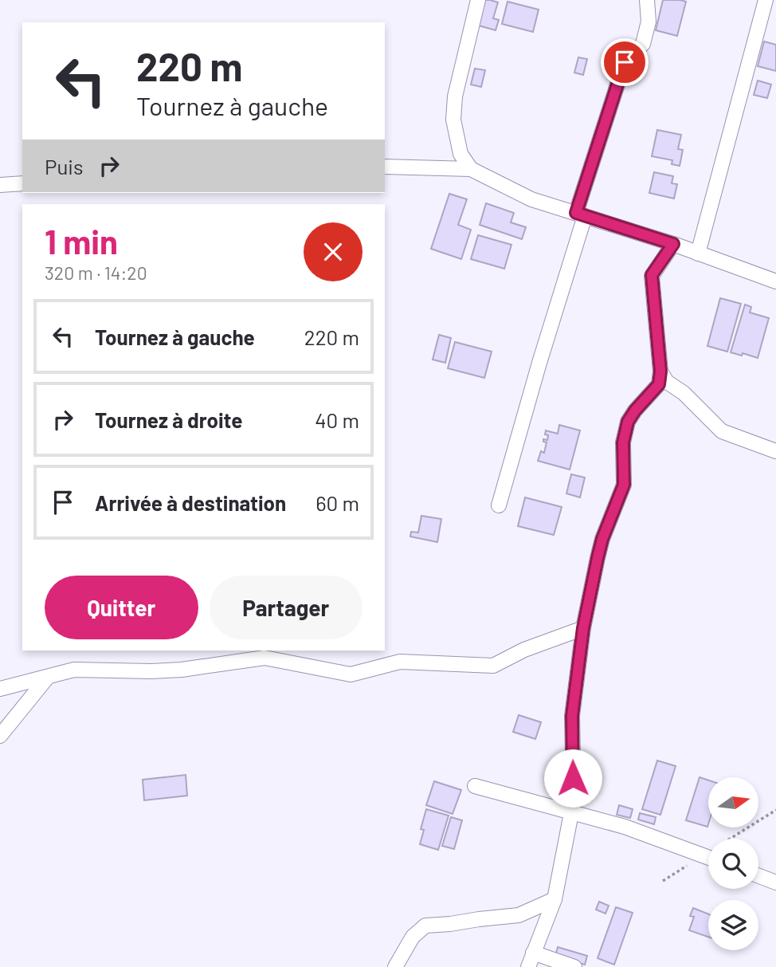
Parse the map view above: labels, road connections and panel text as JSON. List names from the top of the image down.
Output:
{
  "north": "right",
  "page": {
    "turn": ["220 m", "Tournez à gauche"],
    "then": "Puis",
    "heading": ["1 min", "320 m · 14:20"],
    "list": [
      {
        "name": "Tournez à gauche",
        "value": "220 m"
      },
      {
        "name": "Tournez à droite",
        "value": "40 m"
      },
      {
        "name": "Arrivée à destination",
        "value": "60 m"
      }
    ],
    "buttons": ["Quitter", "Partager"]
  }
}
